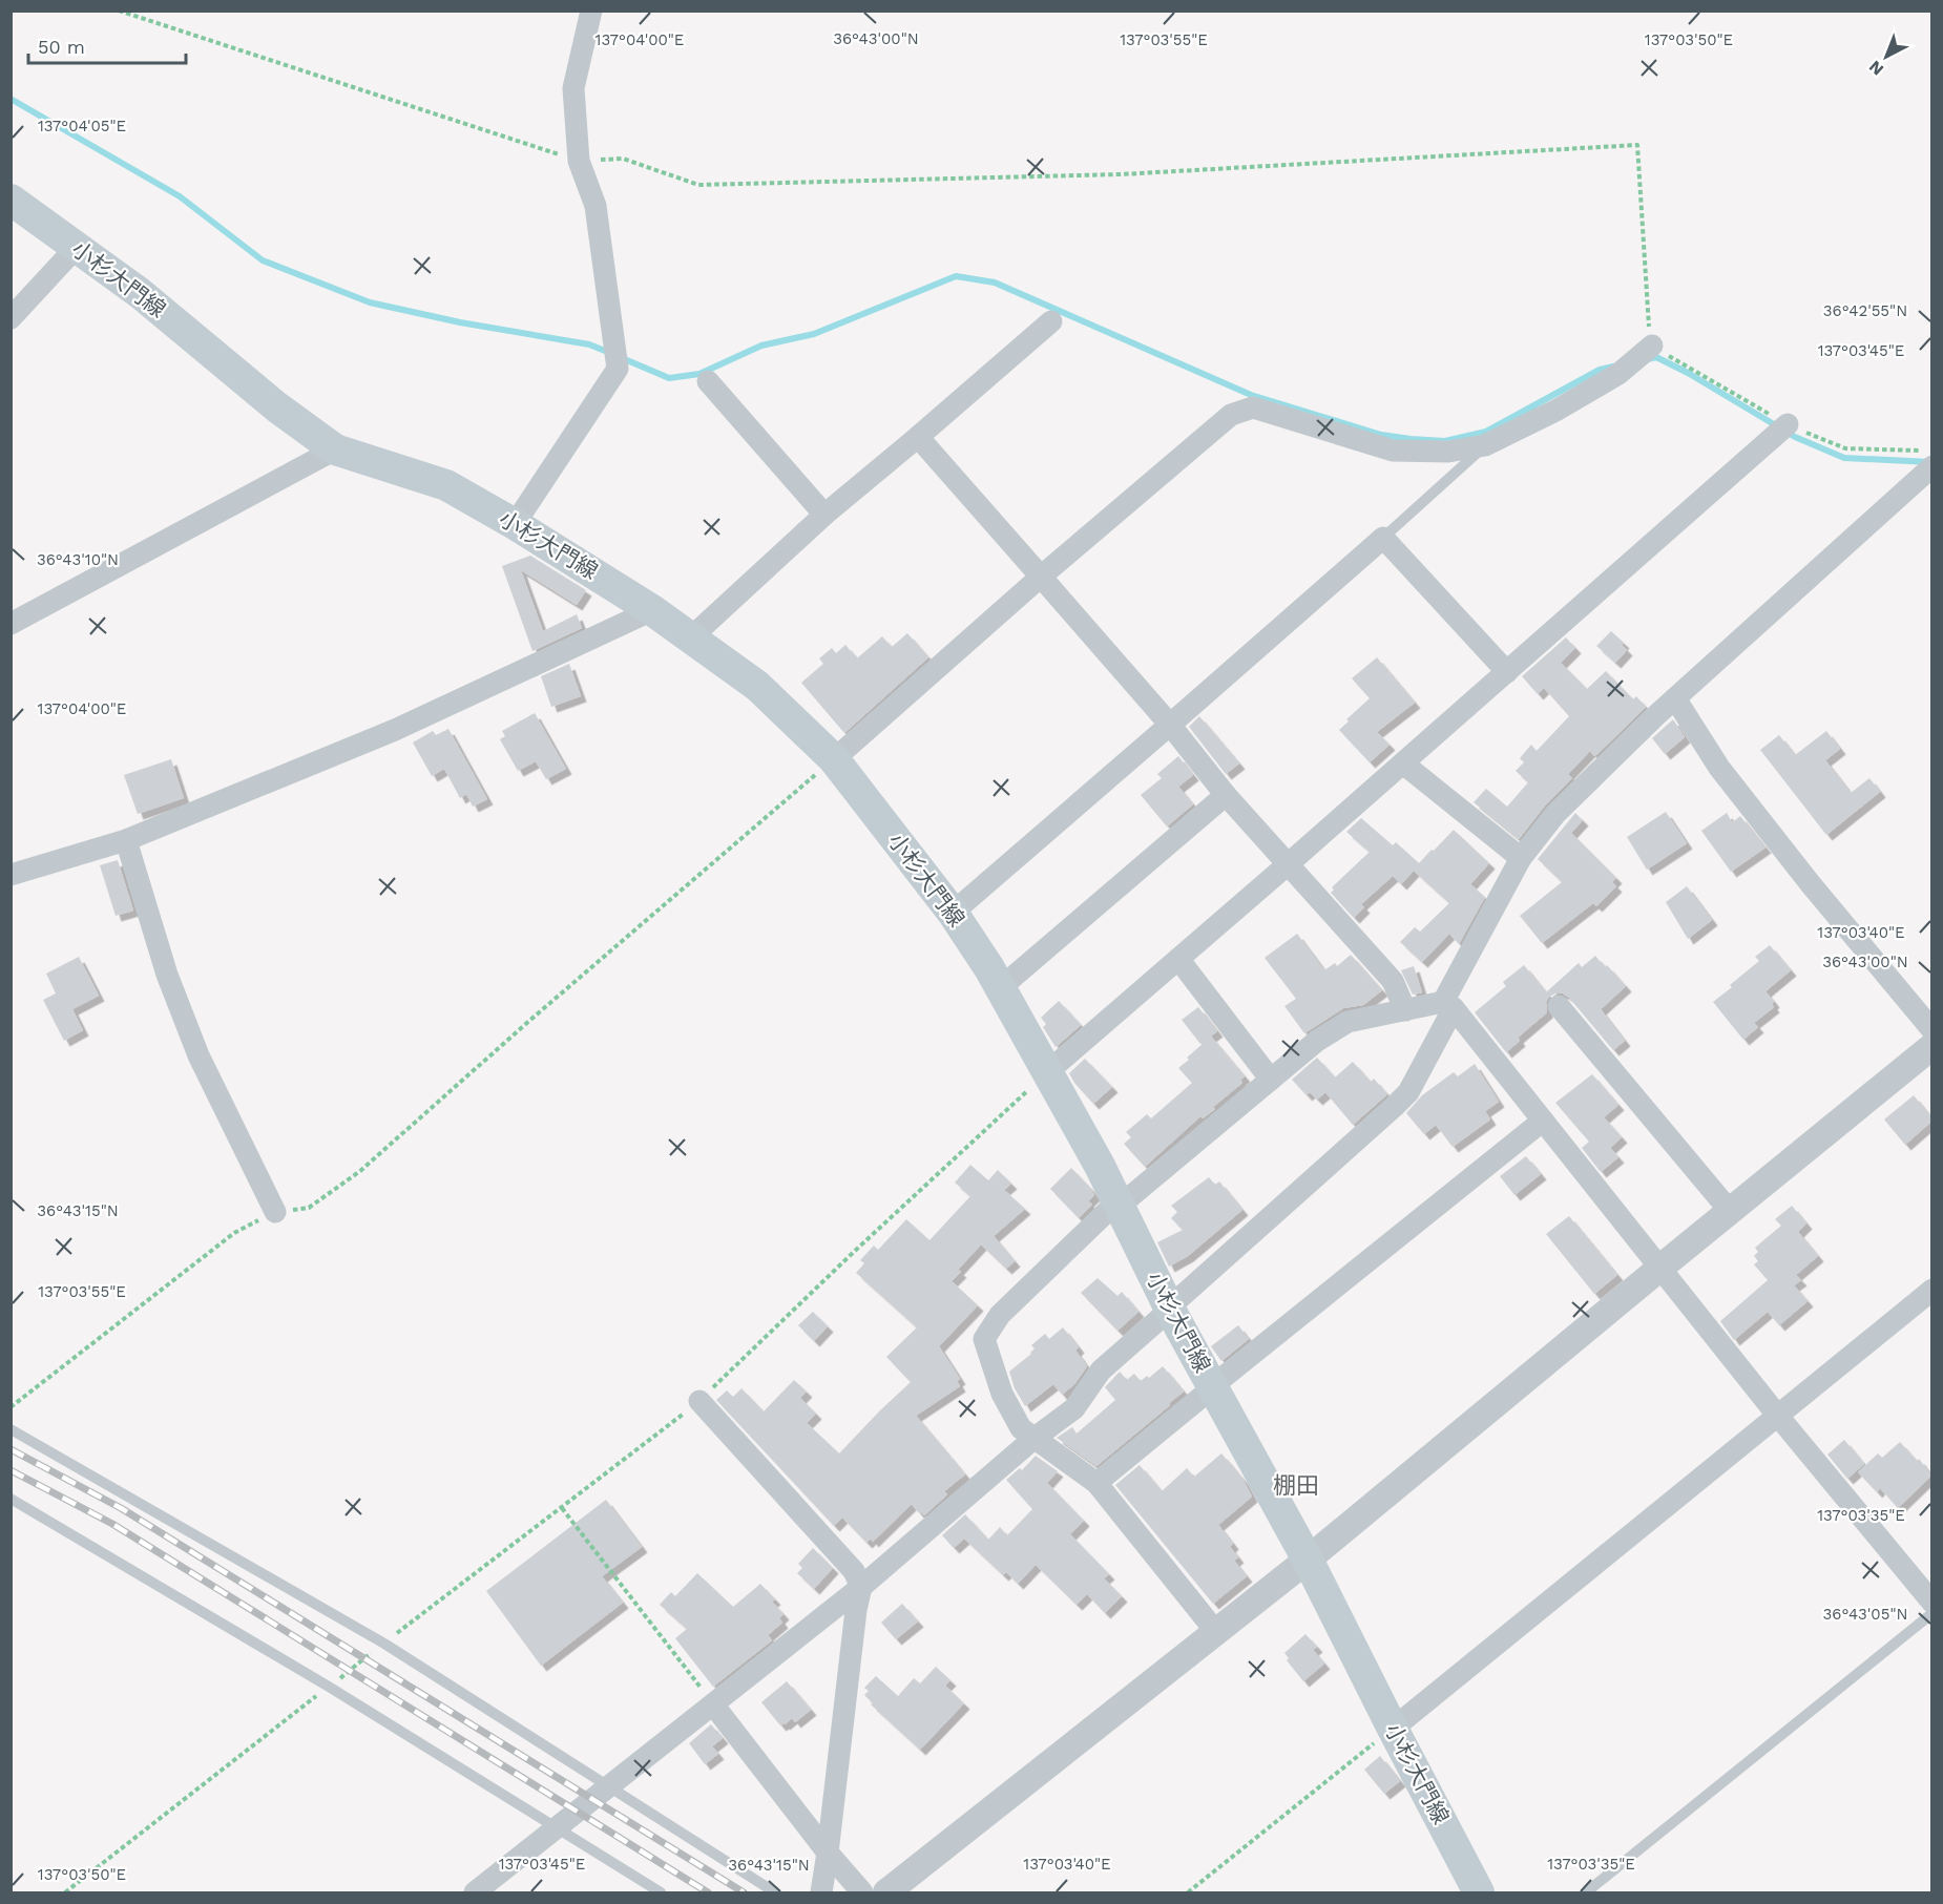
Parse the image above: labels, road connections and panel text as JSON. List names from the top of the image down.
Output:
{
  "streets": {
    "main road": ["小杉大門線"]
  },
  "districts": ["棚田"],
  "scale_bar": "50 m",
  "north": "bottom left",
  "coordinates": [
    "36°43'00\"N",
    "137°04'00\"E",
    "137°03'55\"E",
    "137°03'50\"E",
    "137°04'05\"E",
    "36°42'55\"N",
    "137°03'45\"E",
    "36°43'10\"N",
    "137°03'40\"E",
    "36°43'15\"N",
    "137°03'35\"E",
    "36°43'05\"N"
  ]
}
